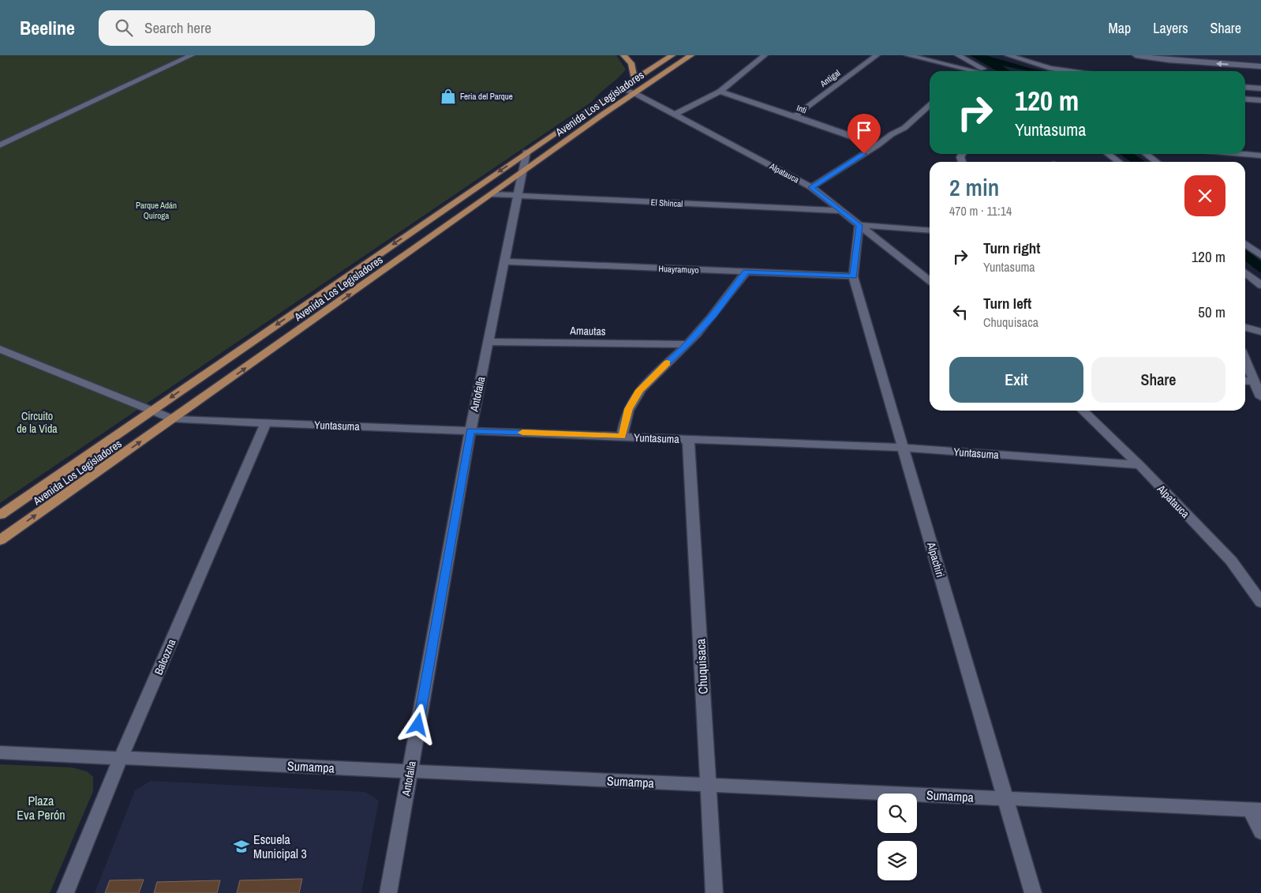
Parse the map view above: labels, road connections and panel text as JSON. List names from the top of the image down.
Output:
{
  "streets": {
    "main road": ["Avenida Los Legisladores"],
    "street": [
      "Antigal",
      "Inti",
      "Alpatauca",
      "El Shincal",
      "Huayramuyo",
      "Amautas",
      "Antofalla",
      "Yuntasuma",
      "Alpachiri",
      "Balcozna",
      "Chuquisaca",
      "Sumampa"
    ]
  },
  "crossings": [
    ["Antigal", "Inti"],
    ["Avenida Los Legisladores", "Alpatauca"],
    ["Avenida Los Legisladores", "El Shincal"],
    ["Avenida Los Legisladores", "Antofalla"],
    ["Avenida Los Legisladores", "Yuntasuma"],
    ["Alpatauca", "El Shincal"],
    ["Alpatauca", "Yuntasuma"],
    ["Alpatauca", "Alpachiri"],
    ["El Shincal", "Antofalla"],
    ["Huayramuyo", "Antofalla"],
    ["Huayramuyo", "Alpachiri"],
    ["Amautas", "Antofalla"],
    ["Antofalla", "Yuntasuma"],
    ["Antofalla", "Sumampa"],
    ["Yuntasuma", "Alpachiri"],
    ["Yuntasuma", "Balcozna"],
    ["Yuntasuma", "Chuquisaca"],
    ["Alpachiri", "Sumampa"],
    ["Balcozna", "Sumampa"],
    ["Chuquisaca", "Sumampa"]
  ],
  "parks": ["Parque Adán Quiroga", "Circuito de la Vida", "Plaza Eva Perón"],
  "places": {
    "shop": ["Feria del Parque"],
    "school or university": ["Escuela Municipal 3"]
  },
  "page": {
    "header": "Beeline",
    "search": "Search here",
    "nav": ["Map", "Layers", "Share"],
    "turn": ["120 m", "Yuntasuma"],
    "heading": ["2 min", "470 m · 11:14"],
    "list": [
      {
        "name": "Turn right",
        "note": "Yuntasuma",
        "value": "120 m"
      },
      {
        "name": "Turn left",
        "note": "Chuquisaca",
        "value": "50 m"
      }
    ],
    "buttons": ["Exit", "Share"]
  }
}
